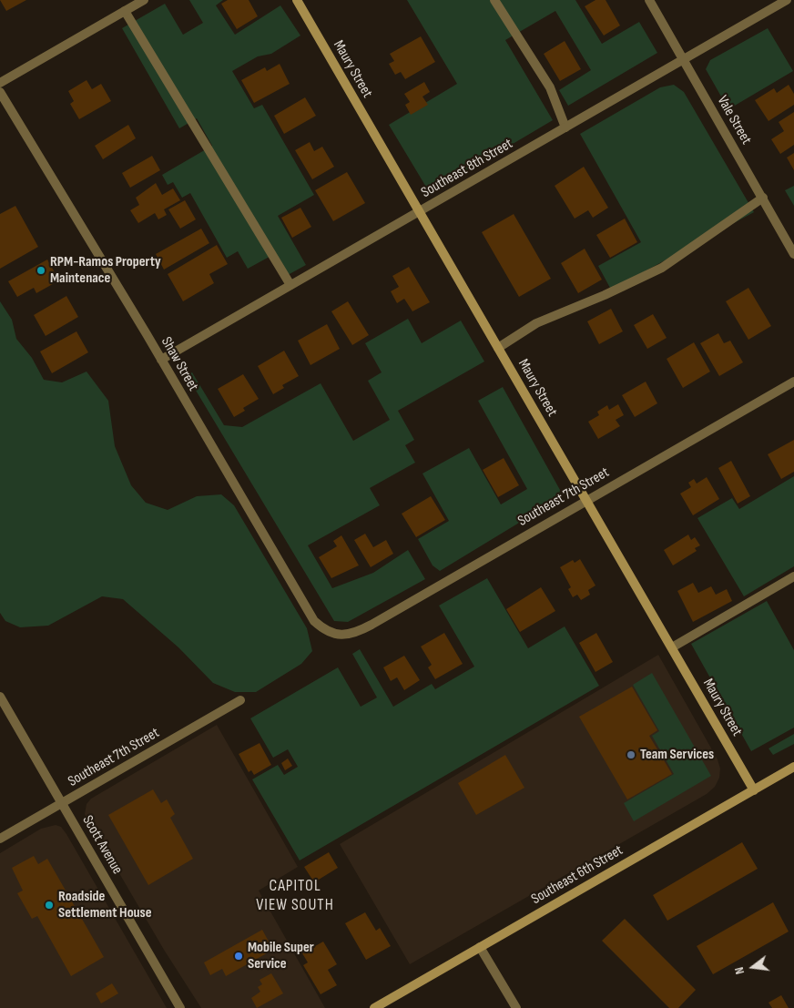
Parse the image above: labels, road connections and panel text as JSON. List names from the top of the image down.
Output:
{
  "streets": {
    "main road": ["Maury Street", "Southeast 6th Street"],
    "street": [
      "Vale Street",
      "Southeast 8th Street",
      "Shaw Street",
      "Southeast 7th Street",
      "Scott Avenue"
    ]
  },
  "crossings": [
    ["Maury Street", "Southeast 8th Street"],
    ["Maury Street", "Southeast 7th Street"],
    ["Maury Street", "Southeast 6th Street"],
    ["Vale Street", "Southeast 8th Street"],
    ["Southeast 8th Street", "Shaw Street"],
    ["Shaw Street", "Southeast 7th Street"],
    ["Southeast 7th Street", "Scott Avenue"]
  ],
  "districts": ["CAPITOL VIEW SOUTH"],
  "places": [
    "RPM-Ramos Property Maintenace",
    "Team Services",
    "Roadside Settlement House",
    "Mobile Super Service"
  ],
  "north": "left"
}
